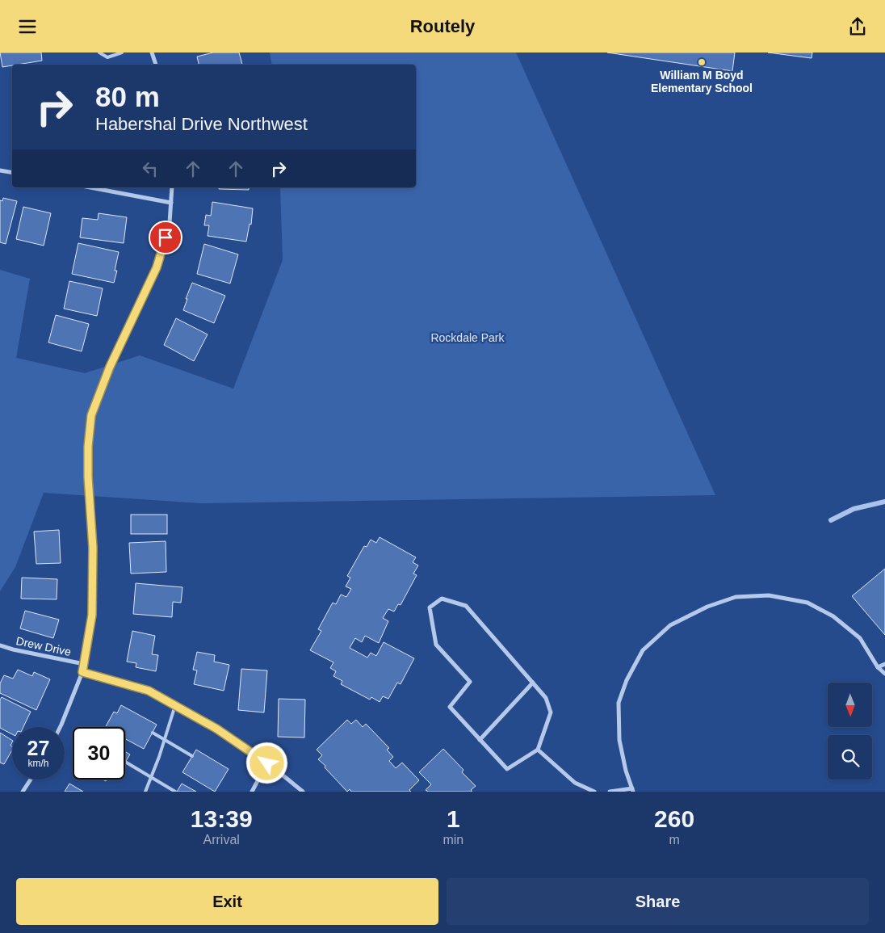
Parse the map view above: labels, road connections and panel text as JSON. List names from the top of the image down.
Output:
{
  "streets": {
    "street": ["Drew Drive"]
  },
  "parks": ["Rockdale Park"],
  "places": ["William M Boyd Elementary School"],
  "north": "bottom",
  "page": {
    "header": "Routely",
    "turn": ["80 m", "Habershal Drive Northwest"],
    "speed": "27 km/h",
    "limit": "30",
    "eta": [
      "13:39",
      "Arrival",
      "1",
      "min",
      "260",
      "m"
    ],
    "buttons": ["Exit", "Share"]
  }
}
